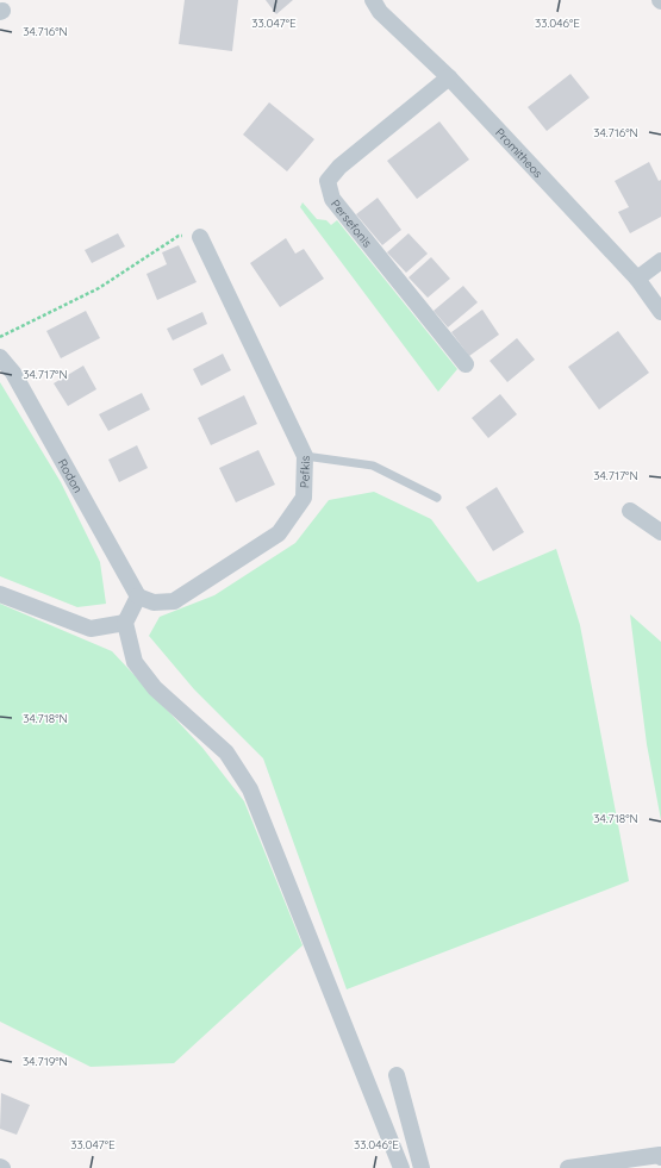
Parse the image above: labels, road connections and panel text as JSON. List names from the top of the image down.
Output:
{
  "streets": {
    "street": [
      "Promitheos",
      "Persefonis",
      "Pefkis",
      "Rodon"
    ]
  },
  "crossings": [
    ["Promitheos", "Persefonis"],
    ["Pefkis", "Rodon"]
  ],
  "coordinates": [
    "33.047°E",
    "33.046°E",
    "34.716°N",
    "34.717°N",
    "34.718°N",
    "34.719°N"
  ]
}
